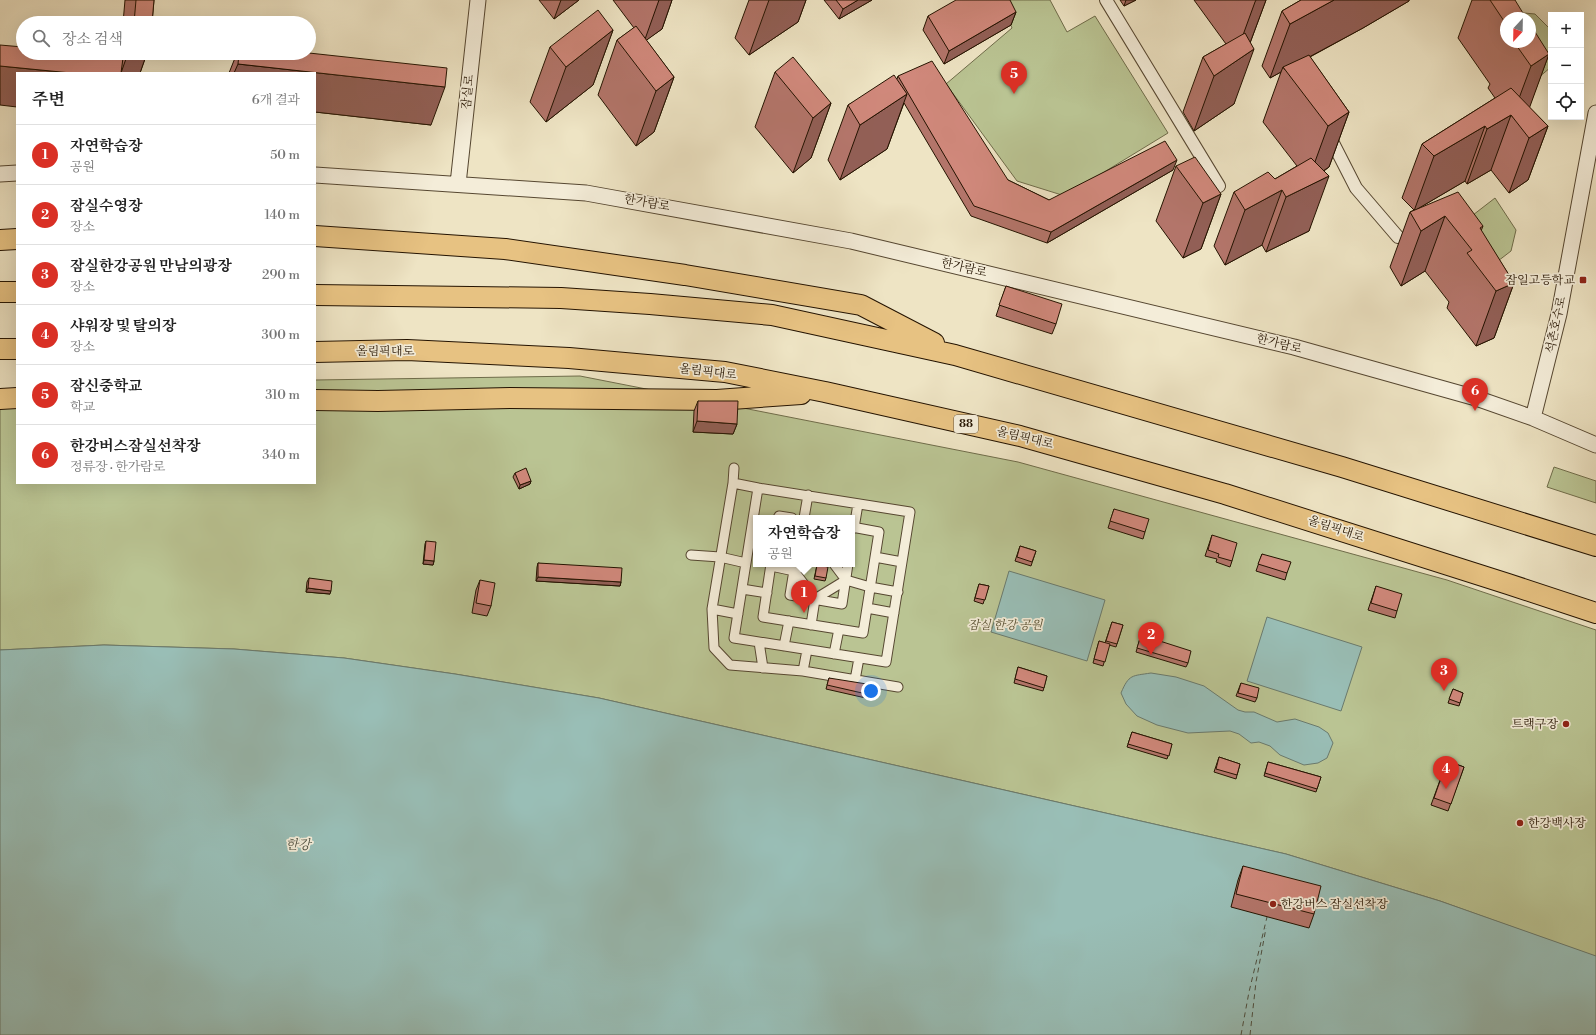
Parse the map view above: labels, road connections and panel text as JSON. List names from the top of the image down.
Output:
{
  "streets": {
    "highway": ["올림픽대로", "88"],
    "street": ["잠실로", "한가람로", "석촌호수로"]
  },
  "crossings": [
    ["잠실로", "한가람로"],
    ["한가람로", "석촌호수로"]
  ],
  "water": ["한강"],
  "parks": ["잠실 한강 공원"],
  "places": {
    "transit": ["잠일고등학교"],
    "other": ["트랙구장", "한강백사장", "한강버스 잠실선착장"]
  },
  "north": "bottom",
  "page": {
    "map_buttons": ["+", "−"],
    "search": "장소 검색",
    "pins": [
      "5",
      "6",
      "1",
      "2",
      "3",
      "4"
    ],
    "heading": ["주변", "6개 결과"],
    "list": [
      {
        "mark": "1",
        "name": "자연학습장",
        "note": "공원",
        "value": "50 m"
      },
      {
        "mark": "2",
        "name": "잠실수영장",
        "note": "장소",
        "value": "140 m"
      },
      {
        "mark": "3",
        "name": "잠실한강공원 만남의광장",
        "note": "장소",
        "value": "290 m"
      },
      {
        "mark": "4",
        "name": "샤워장 및 탈의장",
        "note": "장소",
        "value": "300 m"
      },
      {
        "mark": "5",
        "name": "잠신중학교",
        "note": "학교",
        "value": "310 m"
      },
      {
        "mark": "6",
        "name": "한강버스잠실선착장",
        "note": "정류장 · 한가람로",
        "value": "340 m"
      }
    ],
    "popup": ["자연학습장", "공원"]
  }
}
